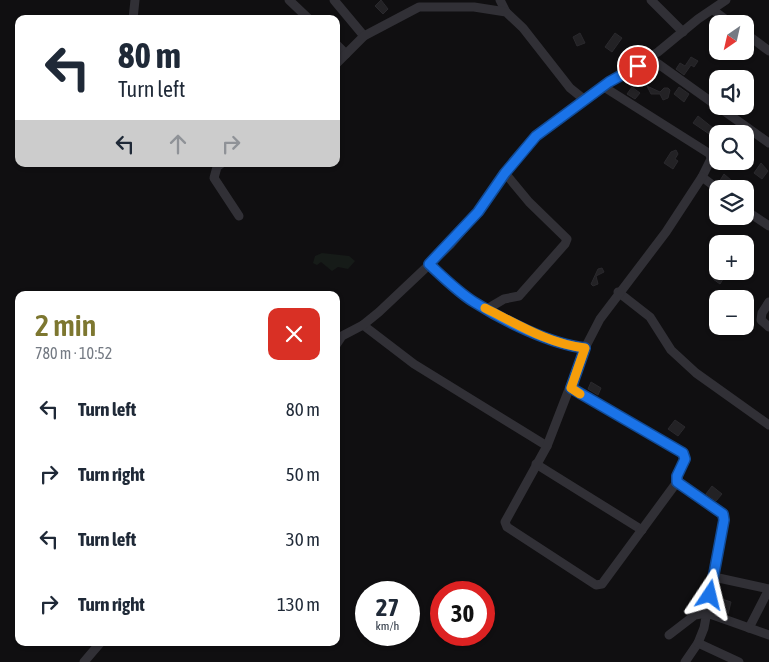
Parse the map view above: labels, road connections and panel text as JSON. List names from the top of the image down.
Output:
{
  "north": "bottom left",
  "page": {
    "map_buttons": ["+", "−"],
    "turn": ["80 m", "Turn left"],
    "heading": ["2 min", "780 m · 10:52"],
    "list": [
      {
        "name": "Turn left",
        "value": "80 m"
      },
      {
        "name": "Turn right",
        "value": "50 m"
      },
      {
        "name": "Turn left",
        "value": "30 m"
      },
      {
        "name": "Turn right",
        "value": "130 m"
      }
    ],
    "speed": "27 km/h",
    "limit": "30"
  }
}
